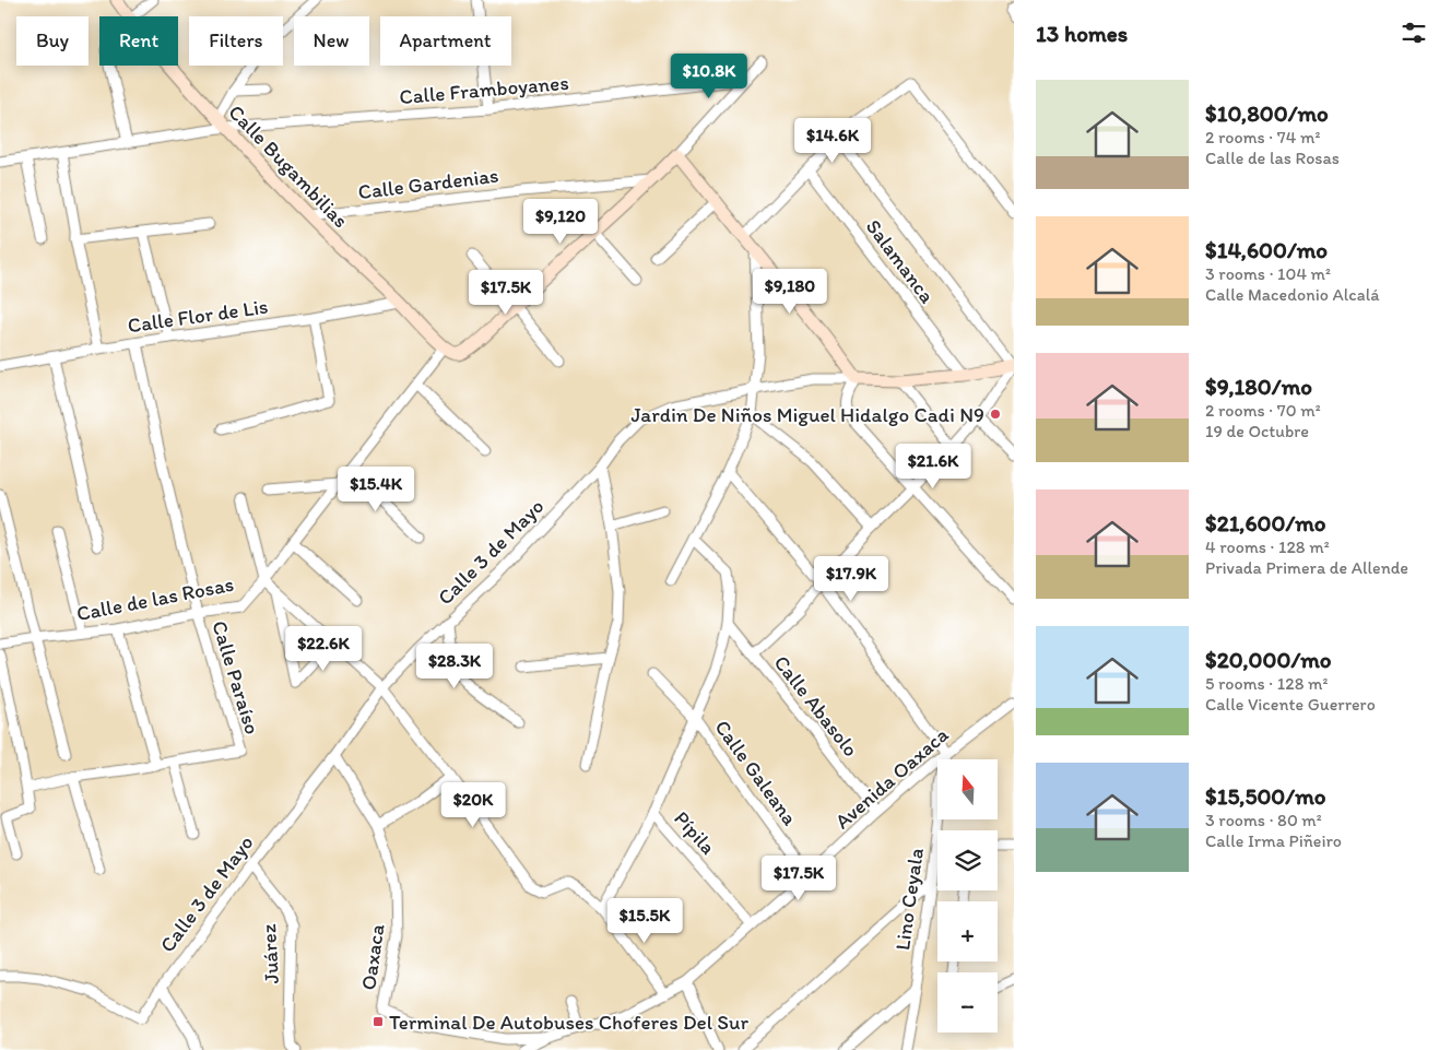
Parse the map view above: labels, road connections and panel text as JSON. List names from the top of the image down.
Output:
{
  "streets": {
    "street": [
      "Calle Framboyanes",
      "Calle Bugambilias",
      "Calle Gardenias",
      "Salamanca",
      "Calle Flor de Lis",
      "Calle 3 de Mayo",
      "Calle de las Rosas",
      "Calle Paraíso",
      "Calle Abasolo",
      "Calle Galeana",
      "Avenida Oaxaca",
      "Pípila",
      "Lino Ceyala",
      "Juárez",
      "Oaxaca"
    ]
  },
  "crossings": [
    ["Calle Framboyanes", "Calle Bugambilias"],
    ["Calle Bugambilias", "Calle Gardenias"],
    ["Calle Bugambilias", "Calle Flor de Lis"],
    ["Calle Bugambilias", "Calle de las Rosas"],
    ["Salamanca", "Calle 3 de Mayo"],
    ["Calle Flor de Lis", "Calle Paraíso"],
    ["Calle 3 de Mayo", "Juárez"],
    ["Calle 3 de Mayo", "Oaxaca"],
    ["Calle de las Rosas", "Calle Paraíso"],
    ["Calle Abasolo", "Avenida Oaxaca"],
    ["Calle Galeana", "Avenida Oaxaca"],
    ["Avenida Oaxaca", "Pípila"],
    ["Avenida Oaxaca", "Lino Ceyala"],
    ["Avenida Oaxaca", "Oaxaca"]
  ],
  "places": {
    "other": ["Jardin De Niños Miguel Hidalgo Cadi N9"],
    "transit": ["Terminal De Autobuses Choferes Del Sur"]
  },
  "north": "top",
  "page": {
    "heading": "13 homes",
    "chip": [
      "Buy",
      "Rent",
      "Filters",
      "New",
      "Apartment"
    ],
    "price": [
      "$10.8K",
      "$14.6K",
      "$9,120",
      "$9,180",
      "$17.5K",
      "$21.6K",
      "$15.4K",
      "$17.9K",
      "$22.6K",
      "$28.3K",
      "$20K",
      "$17.5K",
      "$15.5K"
    ],
    "list": [
      {
        "name": "$10,800/mo",
        "note": "2 rooms · 74 m² · Calle de las Rosas"
      },
      {
        "name": "$14,600/mo",
        "note": "3 rooms · 104 m² · Calle Macedonio Alcalá"
      },
      {
        "name": "$9,180/mo",
        "note": "2 rooms · 70 m² · 19 de Octubre"
      },
      {
        "name": "$21,600/mo",
        "note": "4 rooms · 128 m² · Privada Primera de Allende"
      },
      {
        "name": "$20,000/mo",
        "note": "5 rooms · 128 m² · Calle Vicente Guerrero"
      },
      {
        "name": "$15,500/mo",
        "note": "3 rooms · 80 m² · Calle Irma Piñeiro"
      }
    ],
    "map_buttons": ["+", "−"]
  }
}
